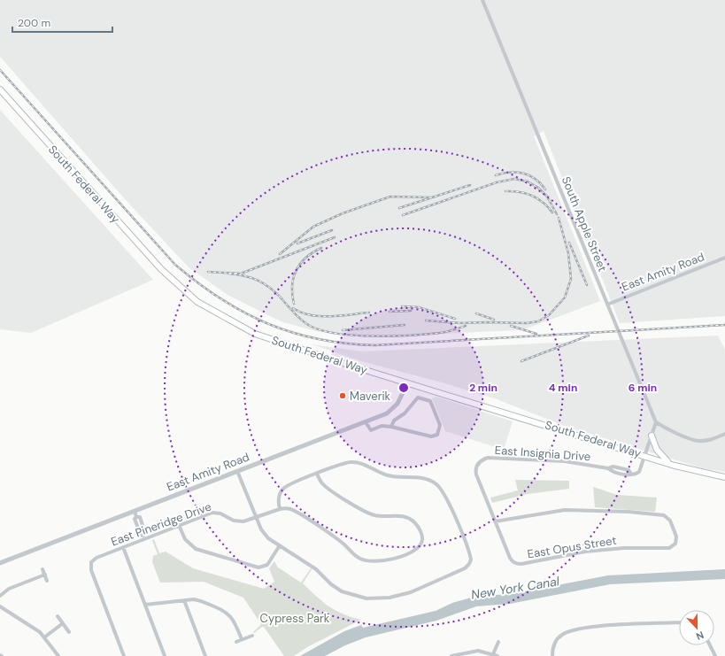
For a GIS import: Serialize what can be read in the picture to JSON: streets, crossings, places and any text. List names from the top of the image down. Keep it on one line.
{"streets":{"main road":["South Federal Way"],"street":["South Apple Street","East Amity Road","East Insignia Drive","East Pineridge Drive","East Opus Street"]},"crossings":[["South Federal Way","East Amity Road"],["South Federal Way","East Insignia Drive"],["South Apple Street","East Amity Road"],["East Insignia Drive","East Opus Street"]],"water":["New York Canal"],"parks":["Cypress Park"],"places":["Maverik"],"scale_bar":"200 m","north":"bottom","rings":["2 min","4 min","6 min"]}
